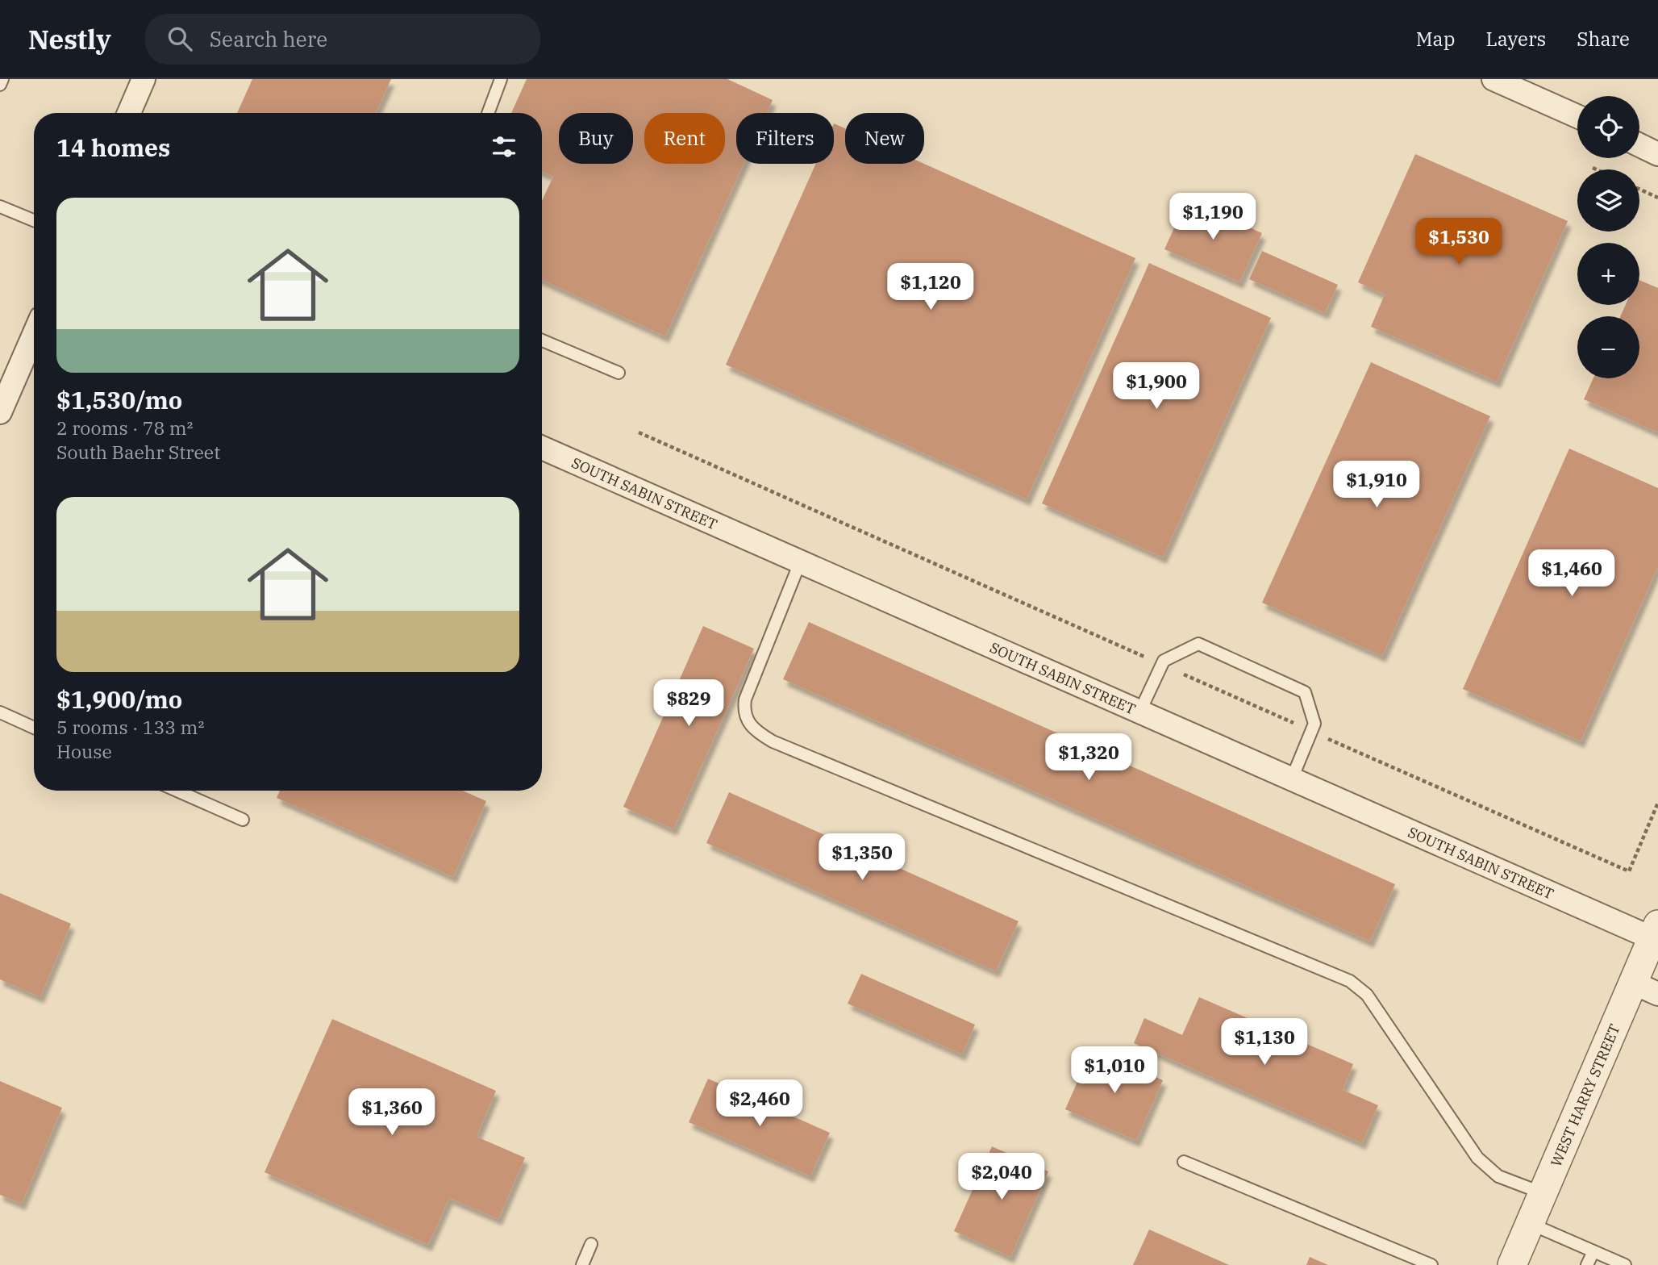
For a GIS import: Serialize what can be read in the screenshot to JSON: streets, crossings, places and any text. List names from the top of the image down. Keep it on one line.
{"streets":{"street":["SOUTH SABIN STREET","WEST HARRY STREET"]},"crossings":[["SOUTH SABIN STREET","WEST HARRY STREET"]],"page":{"header":"Nestly","search":"Search here","nav":["Map","Layers","Share"],"map_buttons":["+","−"],"chip":["Buy","Rent","Filters","New"],"heading":"14 homes","list":[{"name":"$1,530/mo","note":"2 rooms · 78 m² · South Baehr Street"},{"name":"$1,900/mo","note":"5 rooms · 133 m² · House"}],"price":["$1,190","$1,530","$1,120","$1,900","$1,910","$1,460","$829","$1,320","$1,350","$1,130","$1,010","$2,460","$1,360","$2,040"]}}
